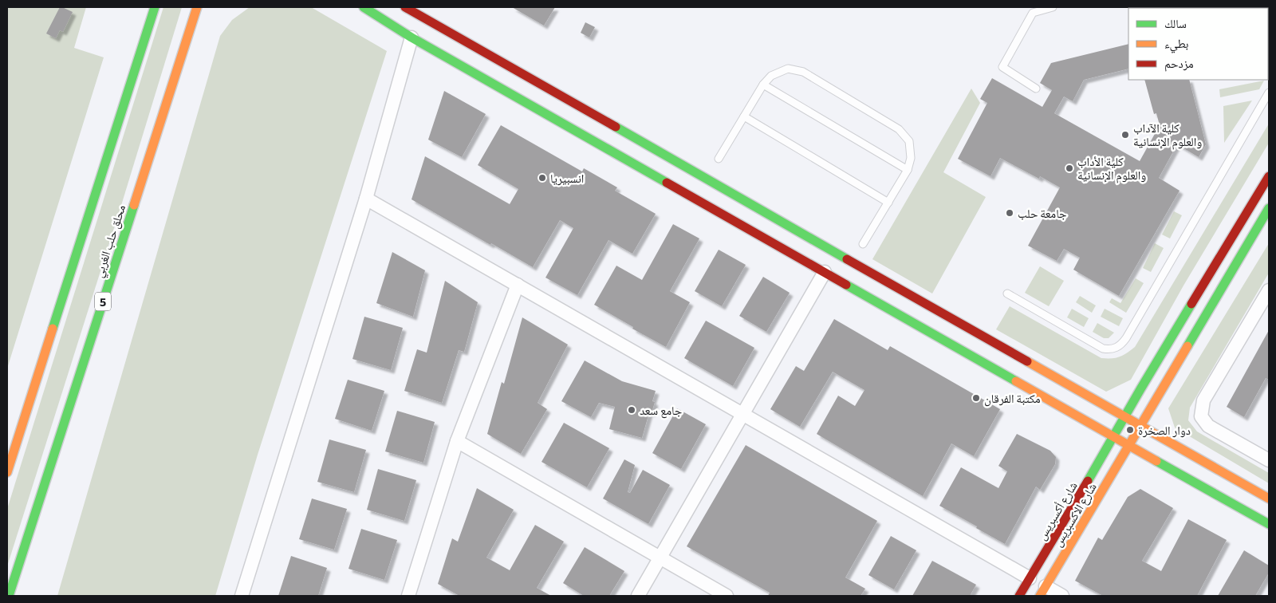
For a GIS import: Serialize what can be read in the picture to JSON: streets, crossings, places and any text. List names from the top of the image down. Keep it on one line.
{"streets":{"main road":["محلق حلب الغربي","5","شارع أكسبريس","شارع الاكسبريس"]},"places":["كلية الآداب والعلوم الإنسانية","كلية الأداب والعلوم الإنسانية","انسبيريا","جامعة حلب","مكتبة الفرقان","جامع سعد","دوار الصخرة"],"legend":["سالك","بطيء","مزدحم"]}
